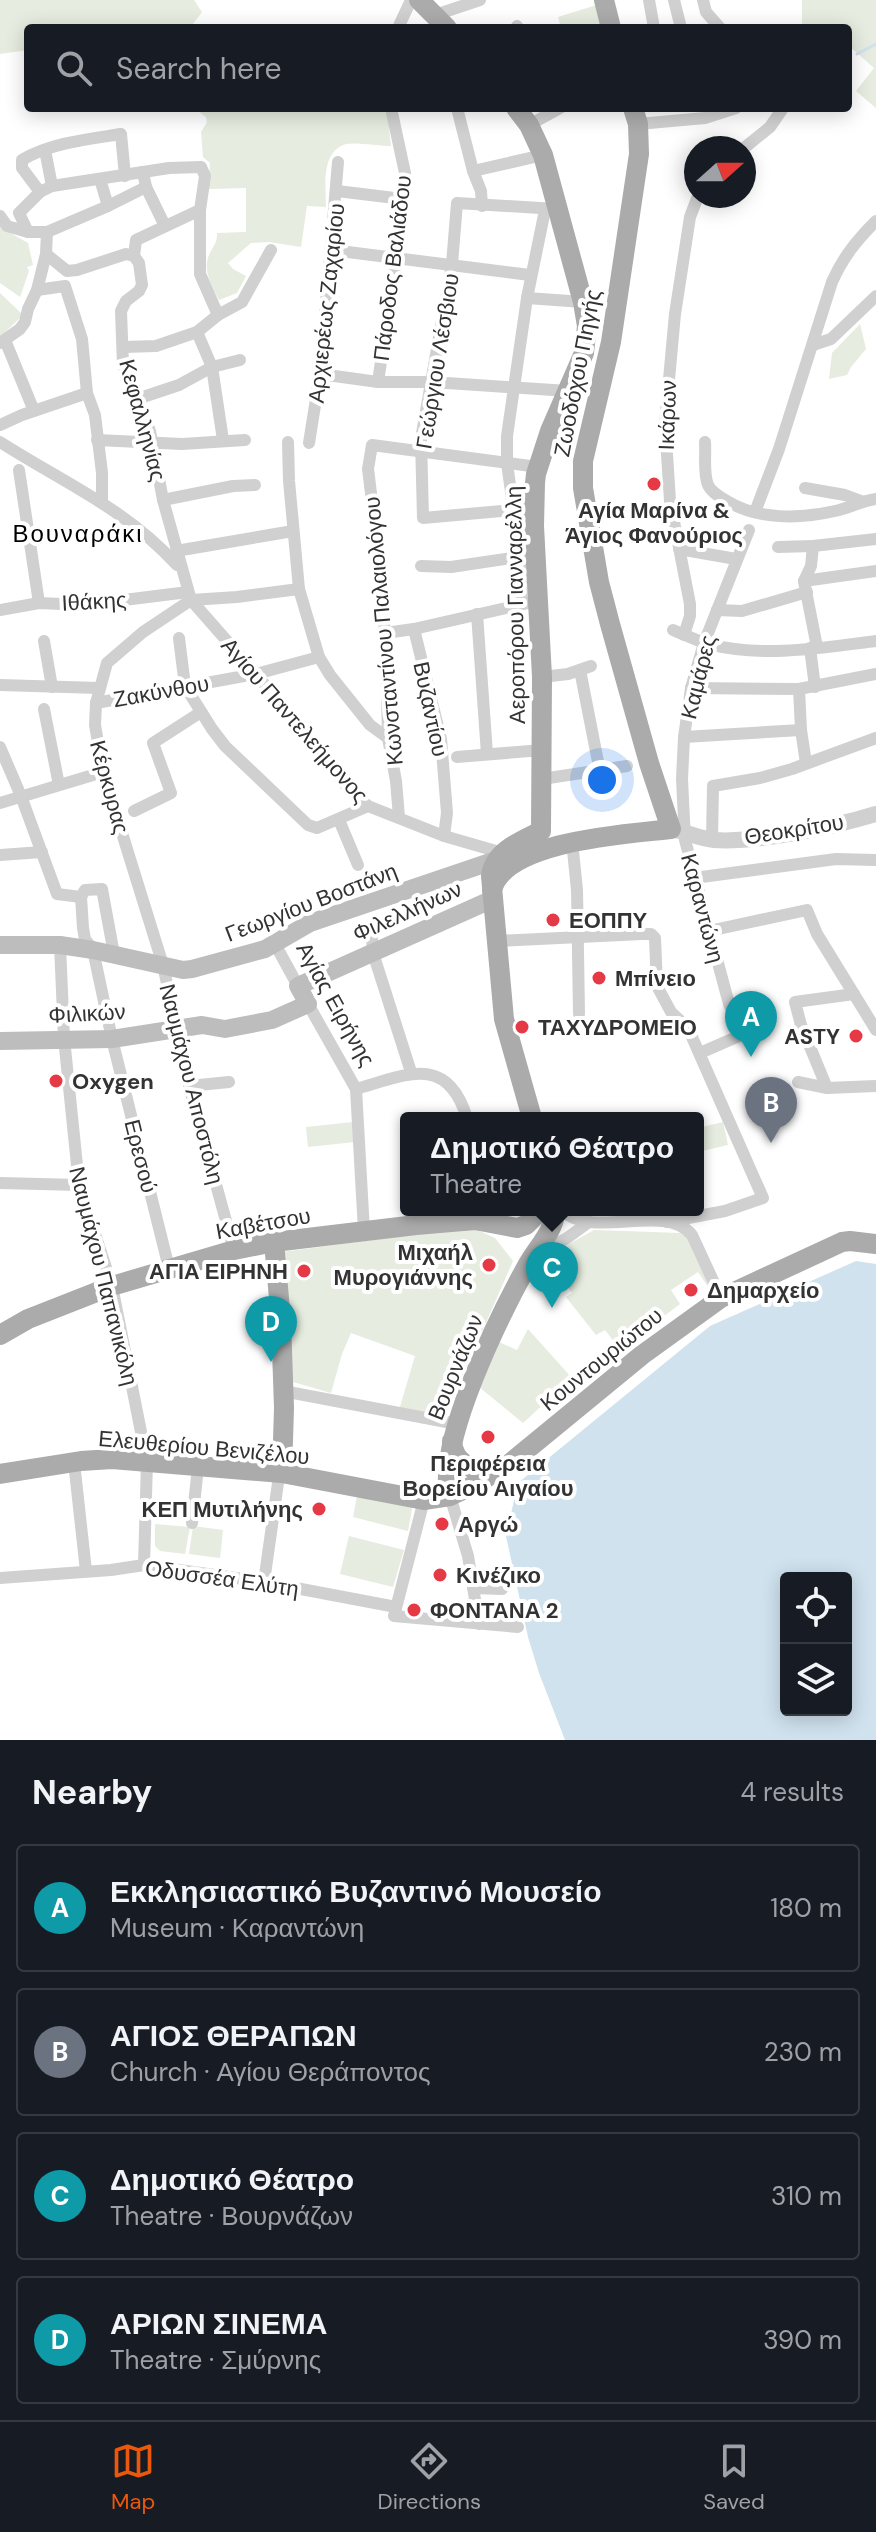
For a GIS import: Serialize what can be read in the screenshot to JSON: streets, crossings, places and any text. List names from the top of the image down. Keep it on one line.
{"streets":{"main road":["Ζωοδόχου Πηγής","Αεροπόρου Γιανναρέλλη","Γεωργίου Βοστάνη","Φιλελλήνων","Αγίας Ειρήνης","Φιλικών","Καβέτσου","Κουντουριώτου","Βουρνάζων","Ελευθερίου Βενιζέλου"],"street":["Πάροδος Βαλιάδου","Αρχιερέως Ζαχαρίου","Γεώργιου Λέσβιου","Ικάρων","Κεφαλληνίας","Ιθάκης","Κωνσταντίνου Παλαιολόγου","Καμάρες","Ζακύνθου","Βυζαντίου","Αγίου Παντελεήμονος","Κέρκυρας","Θεοκρίτου","Καραντώνη","Ναυμάχου Αποστόλη","Ερεσού","Ναυμάχου Παπανικόλη","Οδυσσέα Ελύτη"]},"crossings":[["Γεώργιου Λέσβιου","Αεροπόρου Γιανναρέλλη"],["Γεώργιου Λέσβιου","Κωνσταντίνου Παλαιολόγου"],["Ζωοδόχου Πηγής","Καμάρες"],["Ζωοδόχου Πηγής","Καραντώνη"],["Ικάρων","Καμάρες"],["Κεφαλληνίας","Ιθάκης"],["Κεφαλληνίας","Αγίου Παντελεήμονος"],["Κεφαλληνίας","Κέρκυρας"],["Ιθάκης","Αγίου Παντελεήμονος"],["Ιθάκης","Κέρκυρας"],["Κωνσταντίνου Παλαιολόγου","Αγίου Παντελεήμονος"],["Καμάρες","Καραντώνη"],["Ζακύνθου","Αγίου Παντελεήμονος"],["Ζακύνθου","Κέρκυρας"],["Βυζαντίου","Αγίου Παντελεήμονος"],["Αγίου Παντελεήμονος","Κέρκυρας"],["Αγίου Παντελεήμονος","Γεωργίου Βοστάνη"],["Κέρκυρας","Γεωργίου Βοστάνη"],["Κέρκυρας","Ναυμάχου Αποστόλη"],["Γεωργίου Βοστάνη","Αγίας Ειρήνης"],["Γεωργίου Βοστάνη","Ναυμάχου Αποστόλη"],["Γεωργίου Βοστάνη","Ερεσού"],["Γεωργίου Βοστάνη","Ναυμάχου Παπανικόλη"],["Φιλελλήνων","Αγίας Ειρήνης"],["Αγίας Ειρήνης","Καβέτσου"],["Φιλικών","Ναυμάχου Αποστόλη"],["Φιλικών","Ερεσού"],["Φιλικών","Ναυμάχου Παπανικόλη"],["Ναυμάχου Αποστόλη","Καβέτσου"],["Ερεσού","Καβέτσου"],["Καβέτσου","Ναυμάχου Παπανικόλη"],["Ναυμάχου Παπανικόλη","Ελευθερίου Βενιζέλου"],["Ναυμάχου Παπανικόλη","Οδυσσέα Ελύτη"],["Κουντουριώτου","Βουρνάζων"],["Κουντουριώτου","Ελευθερίου Βενιζέλου"],["Βουρνάζων","Ελευθερίου Βενιζέλου"]],"districts":["Βουναράκι"],"places":["Αγία Μαρίνα & Άγιος Φανούριος","ΕΟΠΠΥ","Μπίνειο","ΤΑΧΥΔΡΟΜΕΙΟ","ASTY","Oxygen","Μιχαήλ Μυρογιάννης","ΑΓIA ΕΙΡΗΝΗ","Δημαρχείο","Περιφέρεια Βορείου Αιγαίου","ΚΕΠ Μυτιλήνης","Αργώ","Κινέζικο","ΦΟΝΤΑΝΑ 2"],"north":"right","page":{"search":"Search here","pins":["A","B","C","D"],"popup":["Δημοτικό Θέατρο","Theatre"],"heading":["Nearby","4 results"],"list":[{"mark":"A","name":"Εκκλησιαστικό Βυζαντινό Μουσείο","note":"Museum · Καραντώνη","value":"180 m"},{"mark":"B","name":"ΑΓΙΟΣ ΘΕΡΑΠΩΝ","note":"Church · Αγίου Θεράποντος","value":"230 m"},{"mark":"C","name":"Δημοτικό Θέατρο","note":"Theatre · Βουρνάζων","value":"310 m"},{"mark":"D","name":"ΑΡΙΩΝ ΣΙΝΕΜΑ","note":"Theatre · Σμύρνης","value":"390 m"}],"nav":["Map","Directions","Saved"]}}
